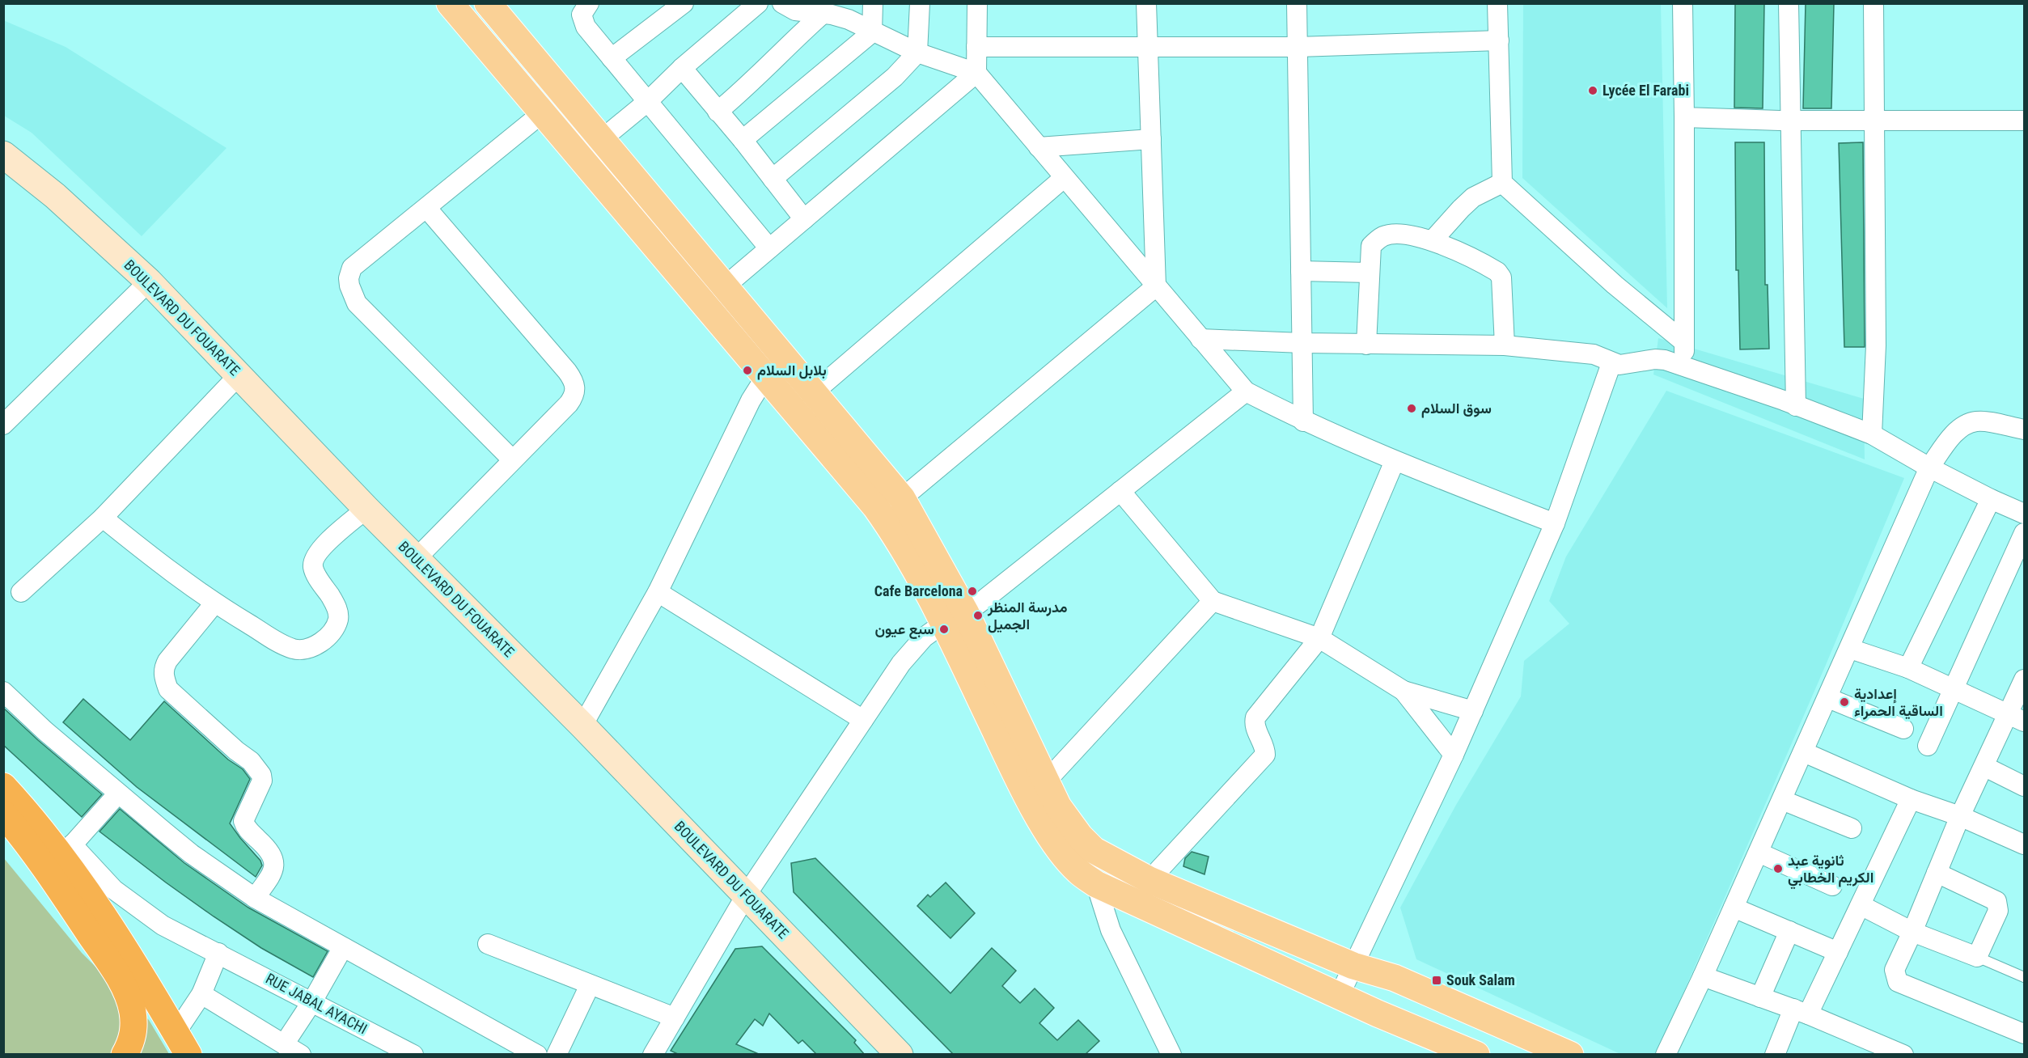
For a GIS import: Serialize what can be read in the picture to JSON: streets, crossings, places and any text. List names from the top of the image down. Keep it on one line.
{"streets":{"street":["BOULEVARD DU FOUARATE","RUE JABAL AYACHI"]},"places":{"other":["Lycée El Farabi","بلابل السلام","سوق السلام","Cafe Barcelona","مدرسة المنظر الجميل","سبع عيون","إعدادية الساقية الحمراء","ثانوية عبد الكريم الخطابي"],"transit":["Souk Salam"]}}
